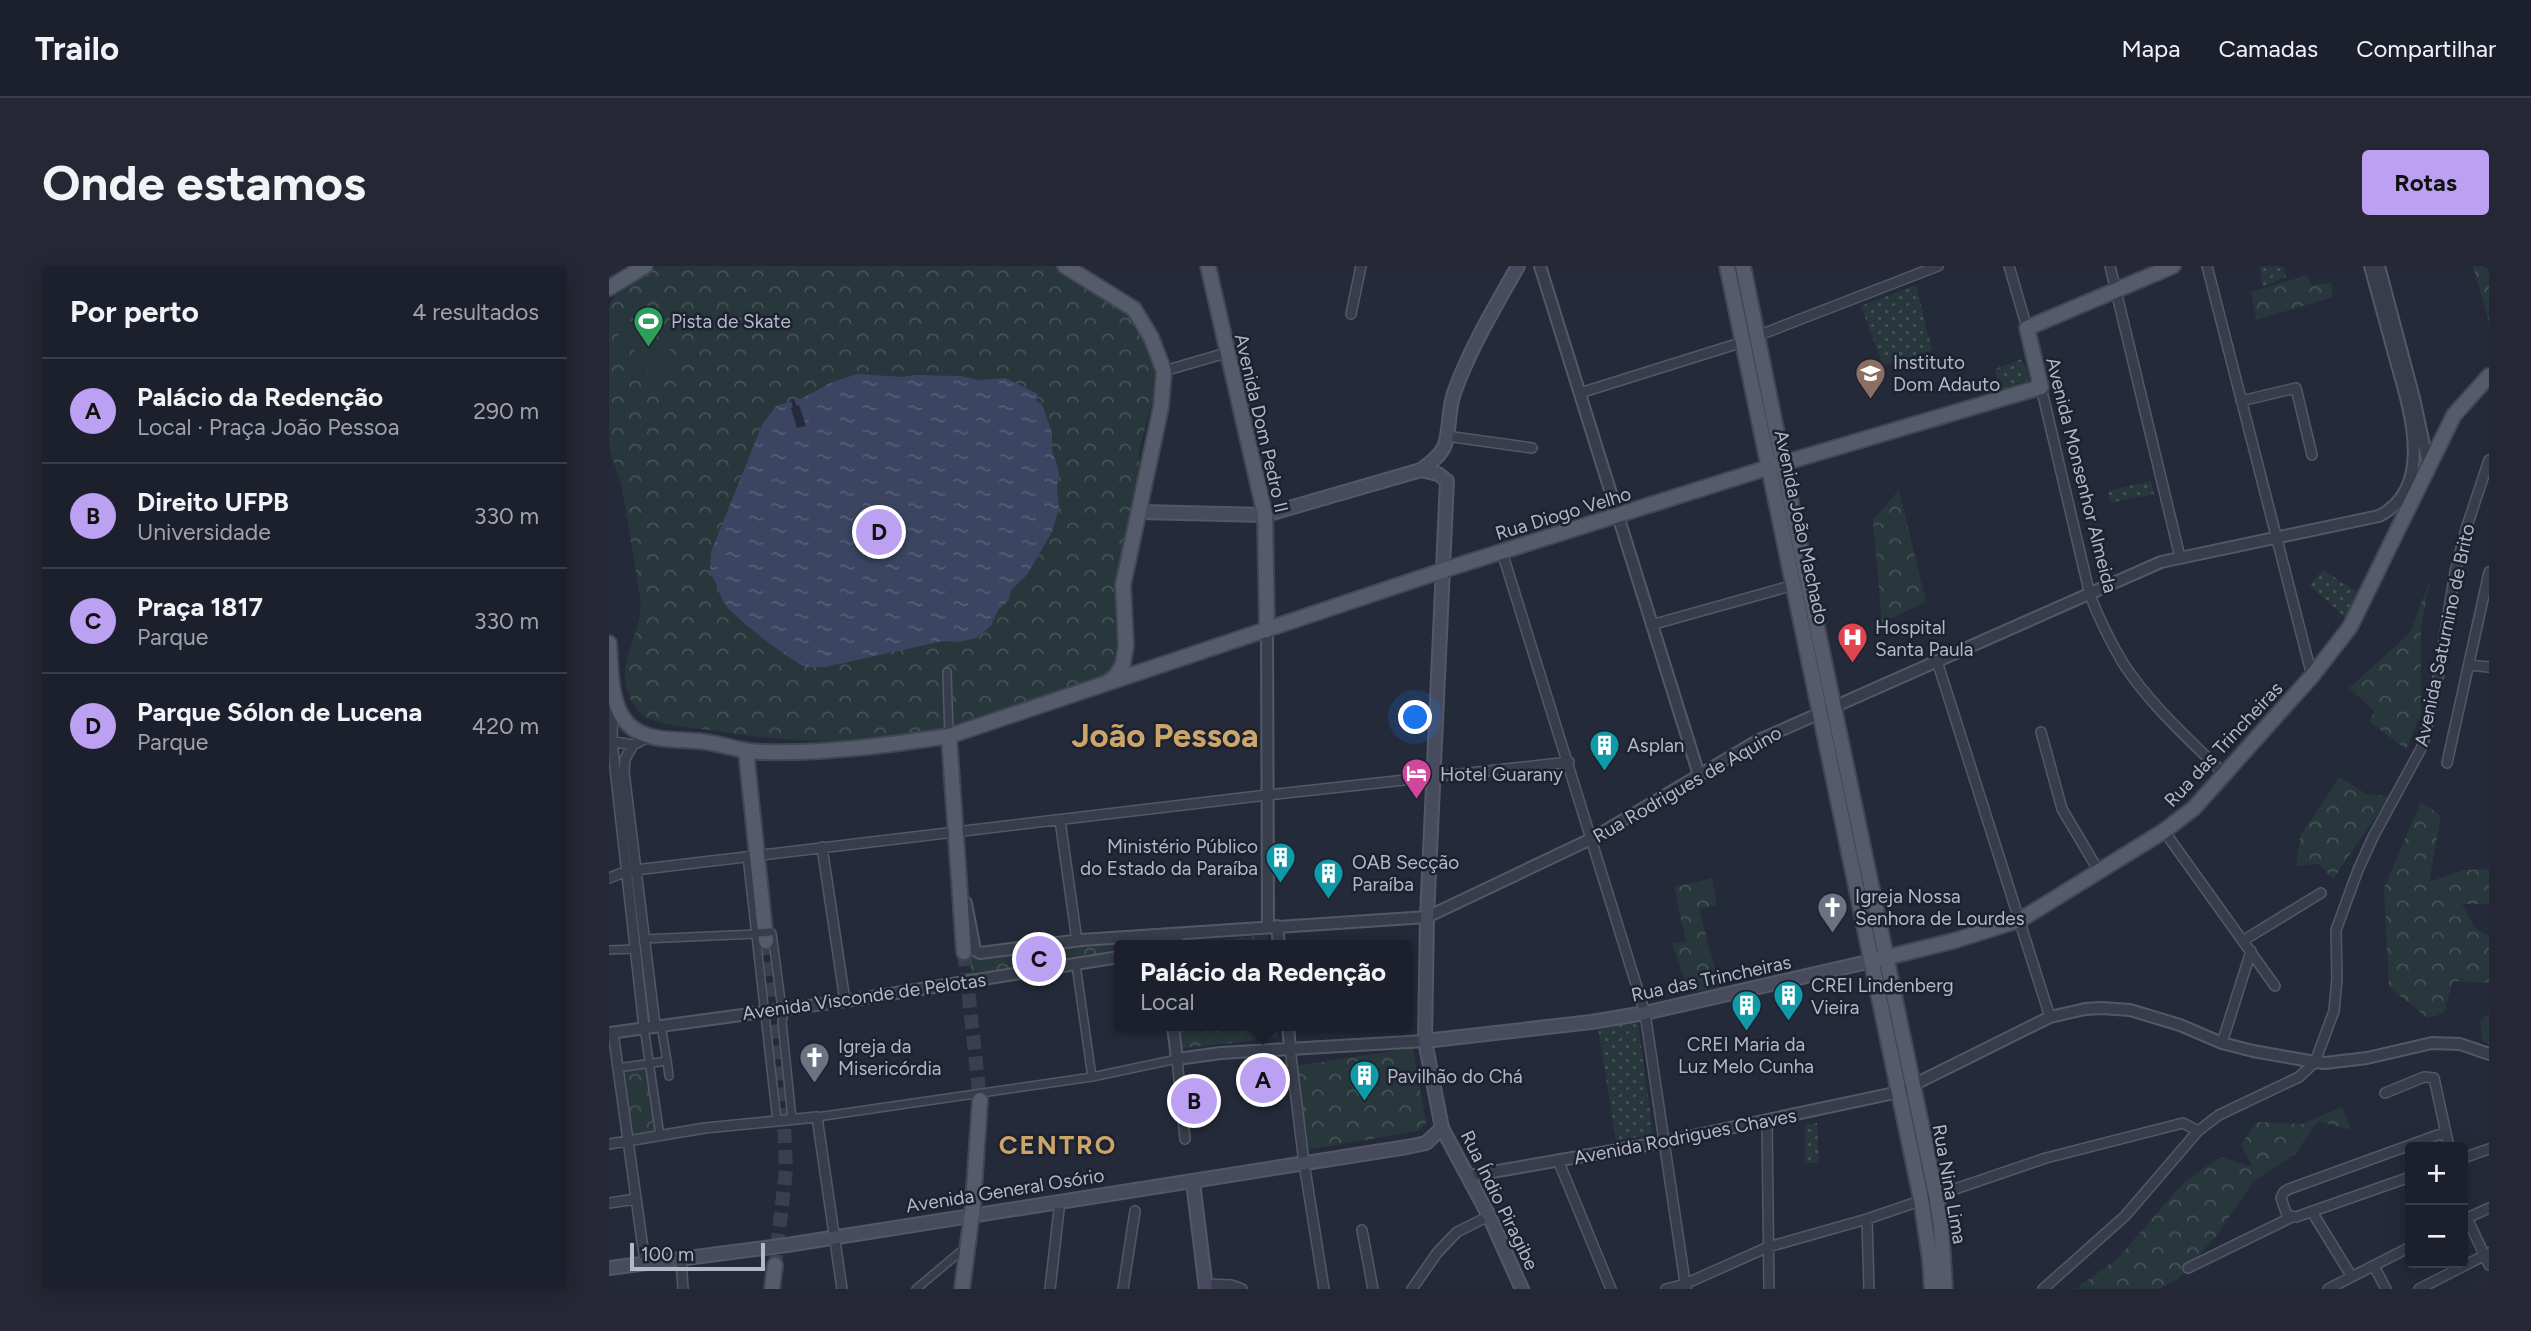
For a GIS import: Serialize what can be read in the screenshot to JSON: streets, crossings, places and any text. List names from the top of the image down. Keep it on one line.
{"streets":{"main road":["Avenida Dom Pedro II","Avenida Monsenhor Almeida","Rua Diogo Velho","Avenida João Machado","Rua das Trincheiras","Rua Nina Lima","Avenida General Osório","Rua Índio Piragibe"],"street":["Avenida Saturnino de Brito","Rua Rodrigues de Aquino","Avenida Visconde de Pelotas","Avenida Rodrigues Chaves"]},"crossings":[["Avenida Dom Pedro II","Rua Diogo Velho"],["Avenida Dom Pedro II","Rua Rodrigues de Aquino"],["Avenida Monsenhor Almeida","Rua Diogo Velho"],["Avenida Monsenhor Almeida","Rua das Trincheiras"],["Avenida Monsenhor Almeida","Rua Rodrigues de Aquino"],["Rua Diogo Velho","Avenida João Machado"],["Rua Diogo Velho","Rua Índio Piragibe"],["Avenida João Machado","Rua das Trincheiras"],["Avenida João Machado","Rua Rodrigues de Aquino"],["Avenida João Machado","Rua Nina Lima"],["Avenida Saturnino de Brito","Avenida Rodrigues Chaves"],["Rua das Trincheiras","Rua Nina Lima"],["Rua das Trincheiras","Rua Índio Piragibe"],["Rua Rodrigues de Aquino","Rua Índio Piragibe"],["Avenida Rodrigues Chaves","Rua Nina Lima"],["Avenida Rodrigues Chaves","Rua Índio Piragibe"],["Avenida General Osório","Rua Índio Piragibe"]],"districts":["João Pessoa","CENTRO"],"places":{"sports":["Pista de Skate"],"school or university":["Instituto Dom Adauto"],"hospital":["Hospital Santa Paula"],"building":["Asplan","Ministério Público do Estado da Paraíba","OAB Secção Paraíba","CREI Lindenberg Vieira","CREI Maria da Luz Melo Cunha","Pavilhão do Chá"],"hotel":["Hotel Guarany"],"church":["Igreja Nossa Senhora de Lourdes","Igreja da Misericórdia"]},"scale_bar":"100 m","page":{"header":"Trailo","nav":["Mapa","Camadas","Compartilhar"],"buttons":"Rotas","title":"Onde estamos","heading":["Por perto","4 resultados"],"list":[{"mark":"A","name":"Palácio da Redenção","note":"Local · Praça João Pessoa","value":"290 m"},{"mark":"B","name":"Direito UFPB","note":"Universidade","value":"330 m"},{"mark":"C","name":"Praça 1817","note":"Parque","value":"330 m"},{"mark":"D","name":"Parque Sólon de Lucena","note":"Parque","value":"420 m"}],"pins":["D","C","A","B"],"popup":["Palácio da Redenção","Local"],"map_buttons":["+","−"],"scale":"100 m"}}
